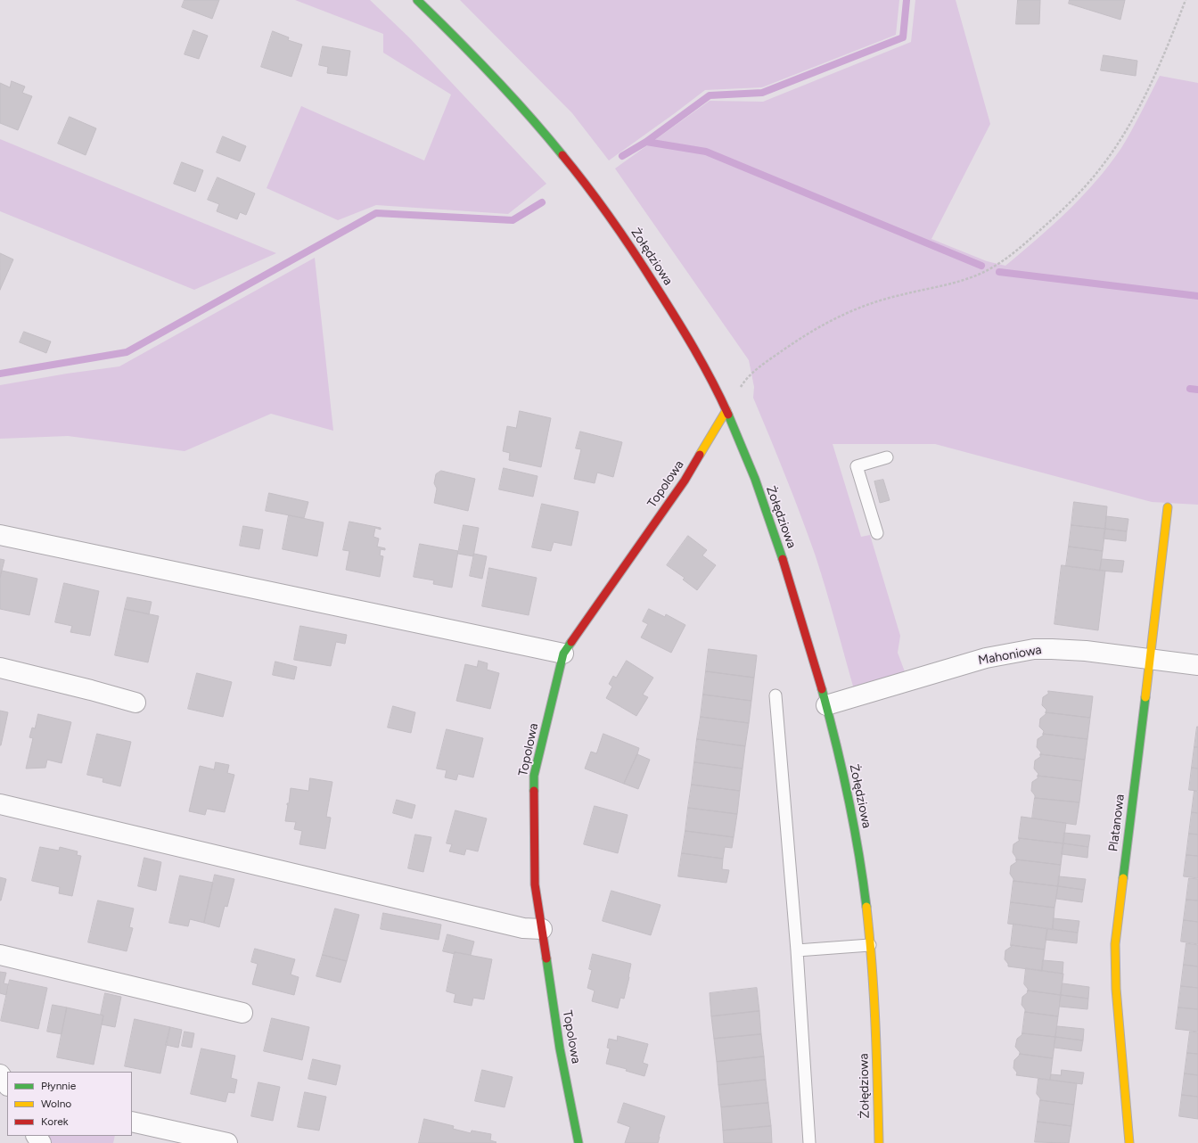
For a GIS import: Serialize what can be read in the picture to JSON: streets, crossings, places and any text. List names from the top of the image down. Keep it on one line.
{"streets":{"street":["Żołędziowa","Topolowa","Mahoniowa","Platanowa"]},"crossings":[["Żołędziowa","Topolowa"],["Żołędziowa","Mahoniowa"],["Mahoniowa","Platanowa"]],"legend":["Płynnie","Wolno","Korek"]}
